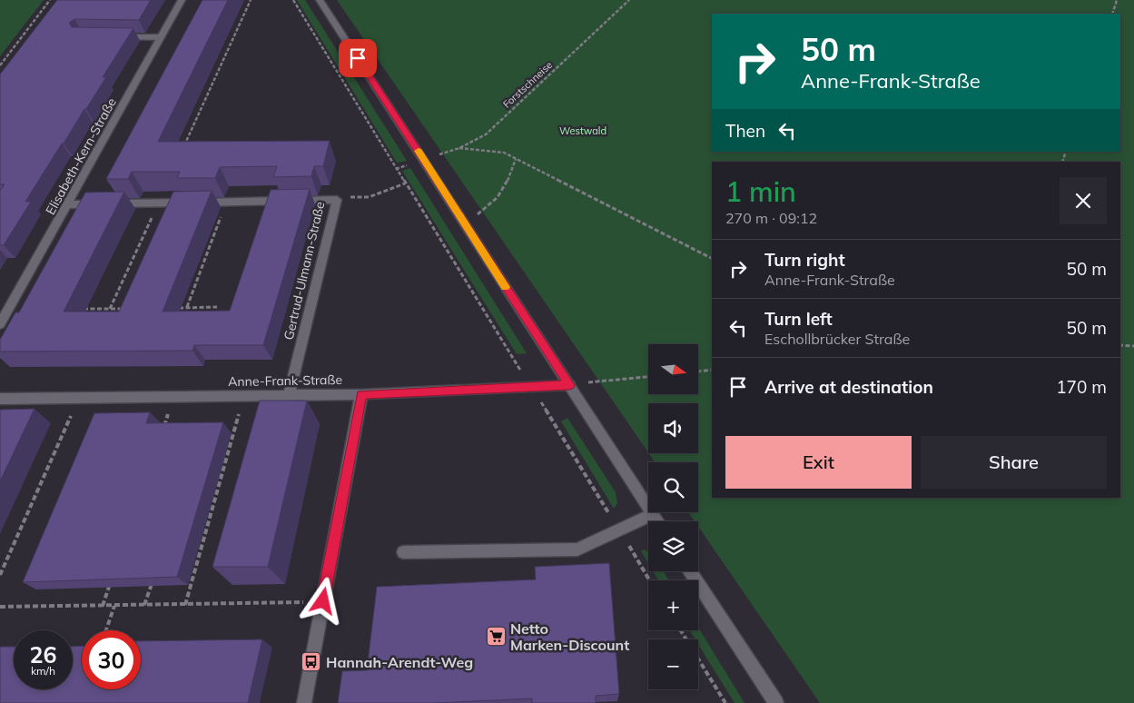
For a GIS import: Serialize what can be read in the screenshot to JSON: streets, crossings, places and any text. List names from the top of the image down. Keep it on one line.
{"streets":{"street":["Elisabeth-Kern-Straße","Gertrud-Ulmann-Straße","Anne-Frank-Straße"],"path":["Forstschneise"]},"crossings":[["Elisabeth-Kern-Straße","Gertrud-Ulmann-Straße"],["Gertrud-Ulmann-Straße","Anne-Frank-Straße"]],"parks":["Westwald"],"places":{"supermarket":["Netto Marken-Discount"],"bus stop":["Hannah-Arendt-Weg"]},"north":"right","page":{"turn":["50 m","Anne-Frank-Straße"],"then":"Then","heading":["1 min","270 m · 09:12"],"list":[{"name":"Turn right","note":"Anne-Frank-Straße","value":"50 m"},{"name":"Turn left","note":"Eschollbrücker Straße","value":"50 m"},{"name":"Arrive at destination","value":"170 m"}],"map_buttons":["+","−"],"buttons":["Exit","Share"],"speed":"26 km/h","limit":"30"}}
